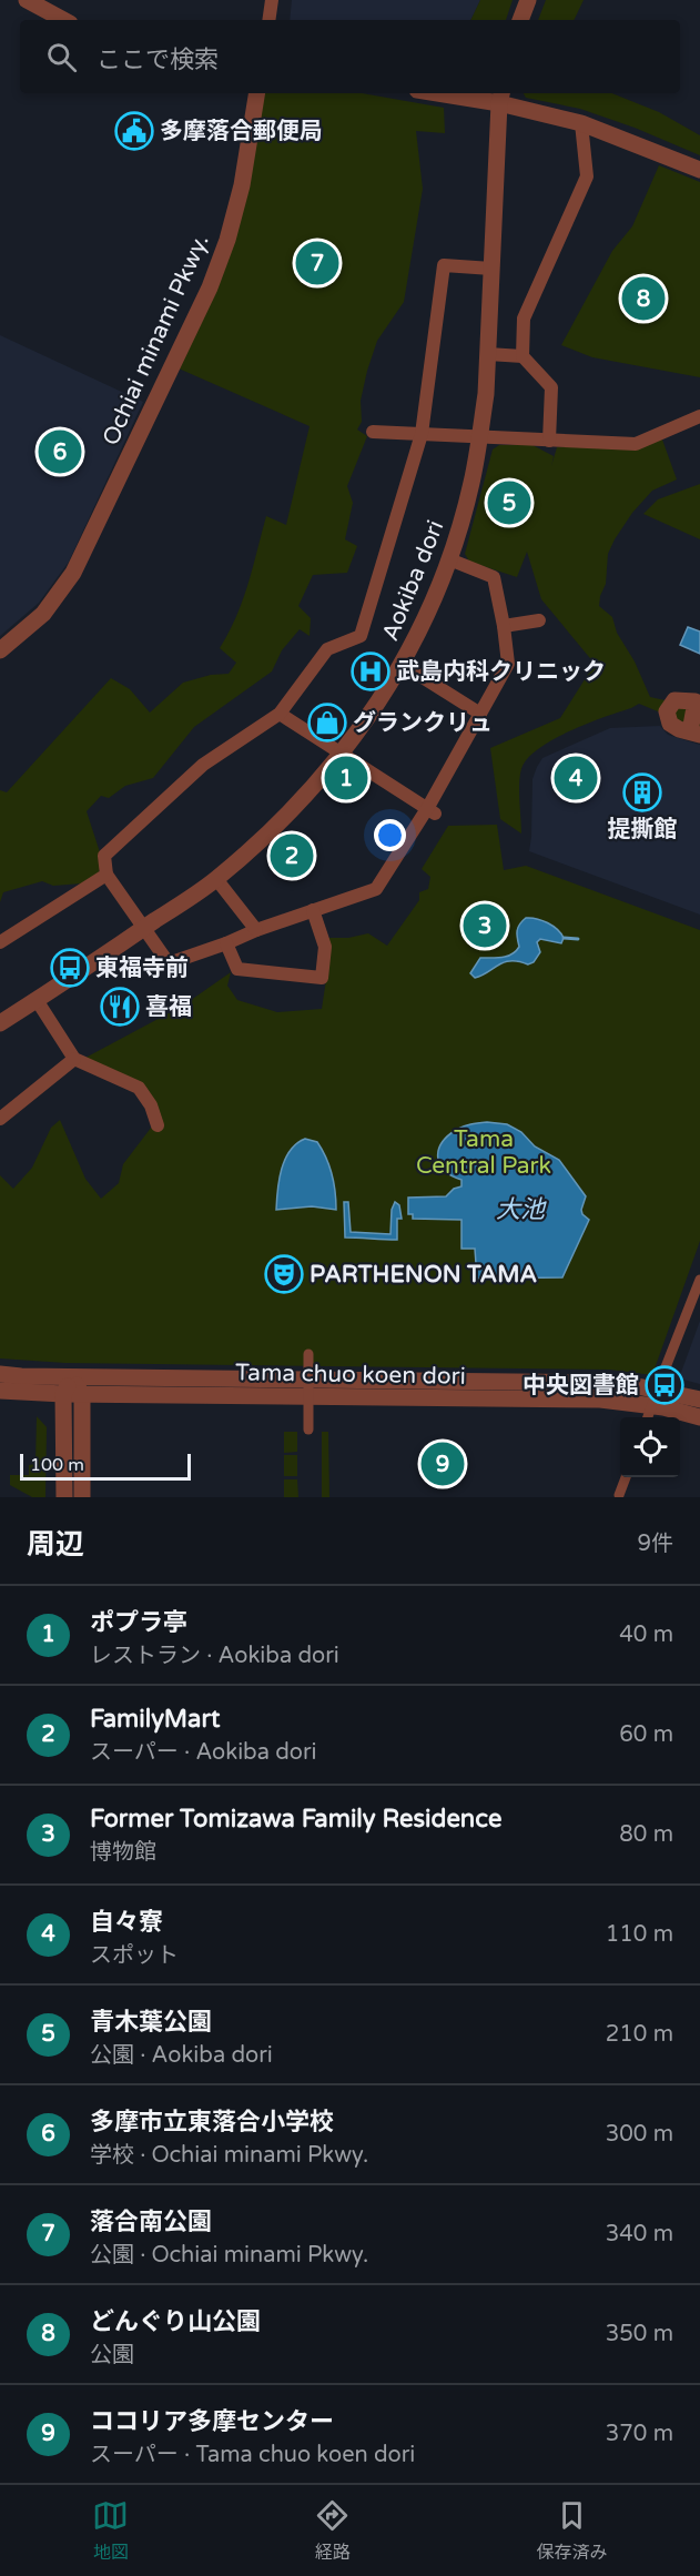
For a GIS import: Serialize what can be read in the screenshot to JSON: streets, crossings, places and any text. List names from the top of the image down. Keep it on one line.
{"streets":{"street":["Ochiai minami Pkwy.","Aokiba dori","Tama chuo koen dori"]},"water":["大池"],"parks":["Tama Central Park"],"places":{"public building":["多摩落合郵便局"],"hospital":["武島内科クリニック"],"shop":["グランクリュ"],"building":["提撕館"],"bus stop":["東福寺前","中央図書館"],"restaurant":["喜福"],"theatre":["PARTHENON TAMA"]},"scale_bar":"100 m","page":{"search":"ここで検索","pins":["7","8","6","5","1","4","2","3","9"],"scale":"100 m","heading":["周辺","9件"],"list":[{"mark":"1","name":"ポプラ亭","note":"レストラン · Aokiba dori","value":"40 m"},{"mark":"2","name":"FamilyMart","note":"スーパー · Aokiba dori","value":"60 m"},{"mark":"3","name":"Former Tomizawa Family Residence","note":"博物館","value":"80 m"},{"mark":"4","name":"自々寮","note":"スポット","value":"110 m"},{"mark":"5","name":"青木葉公園","note":"公園 · Aokiba dori","value":"210 m"},{"mark":"6","name":"多摩市立東落合小学校","note":"学校 · Ochiai minami Pkwy.","value":"300 m"},{"mark":"7","name":"落合南公園","note":"公園 · Ochiai minami Pkwy.","value":"340 m"},{"mark":"8","name":"どんぐり山公園","note":"公園","value":"350 m"},{"mark":"9","name":"ココリア多摩センター","note":"スーパー · Tama chuo koen dori","value":"370 m"}],"nav":["地図","経路","保存済み"]}}
